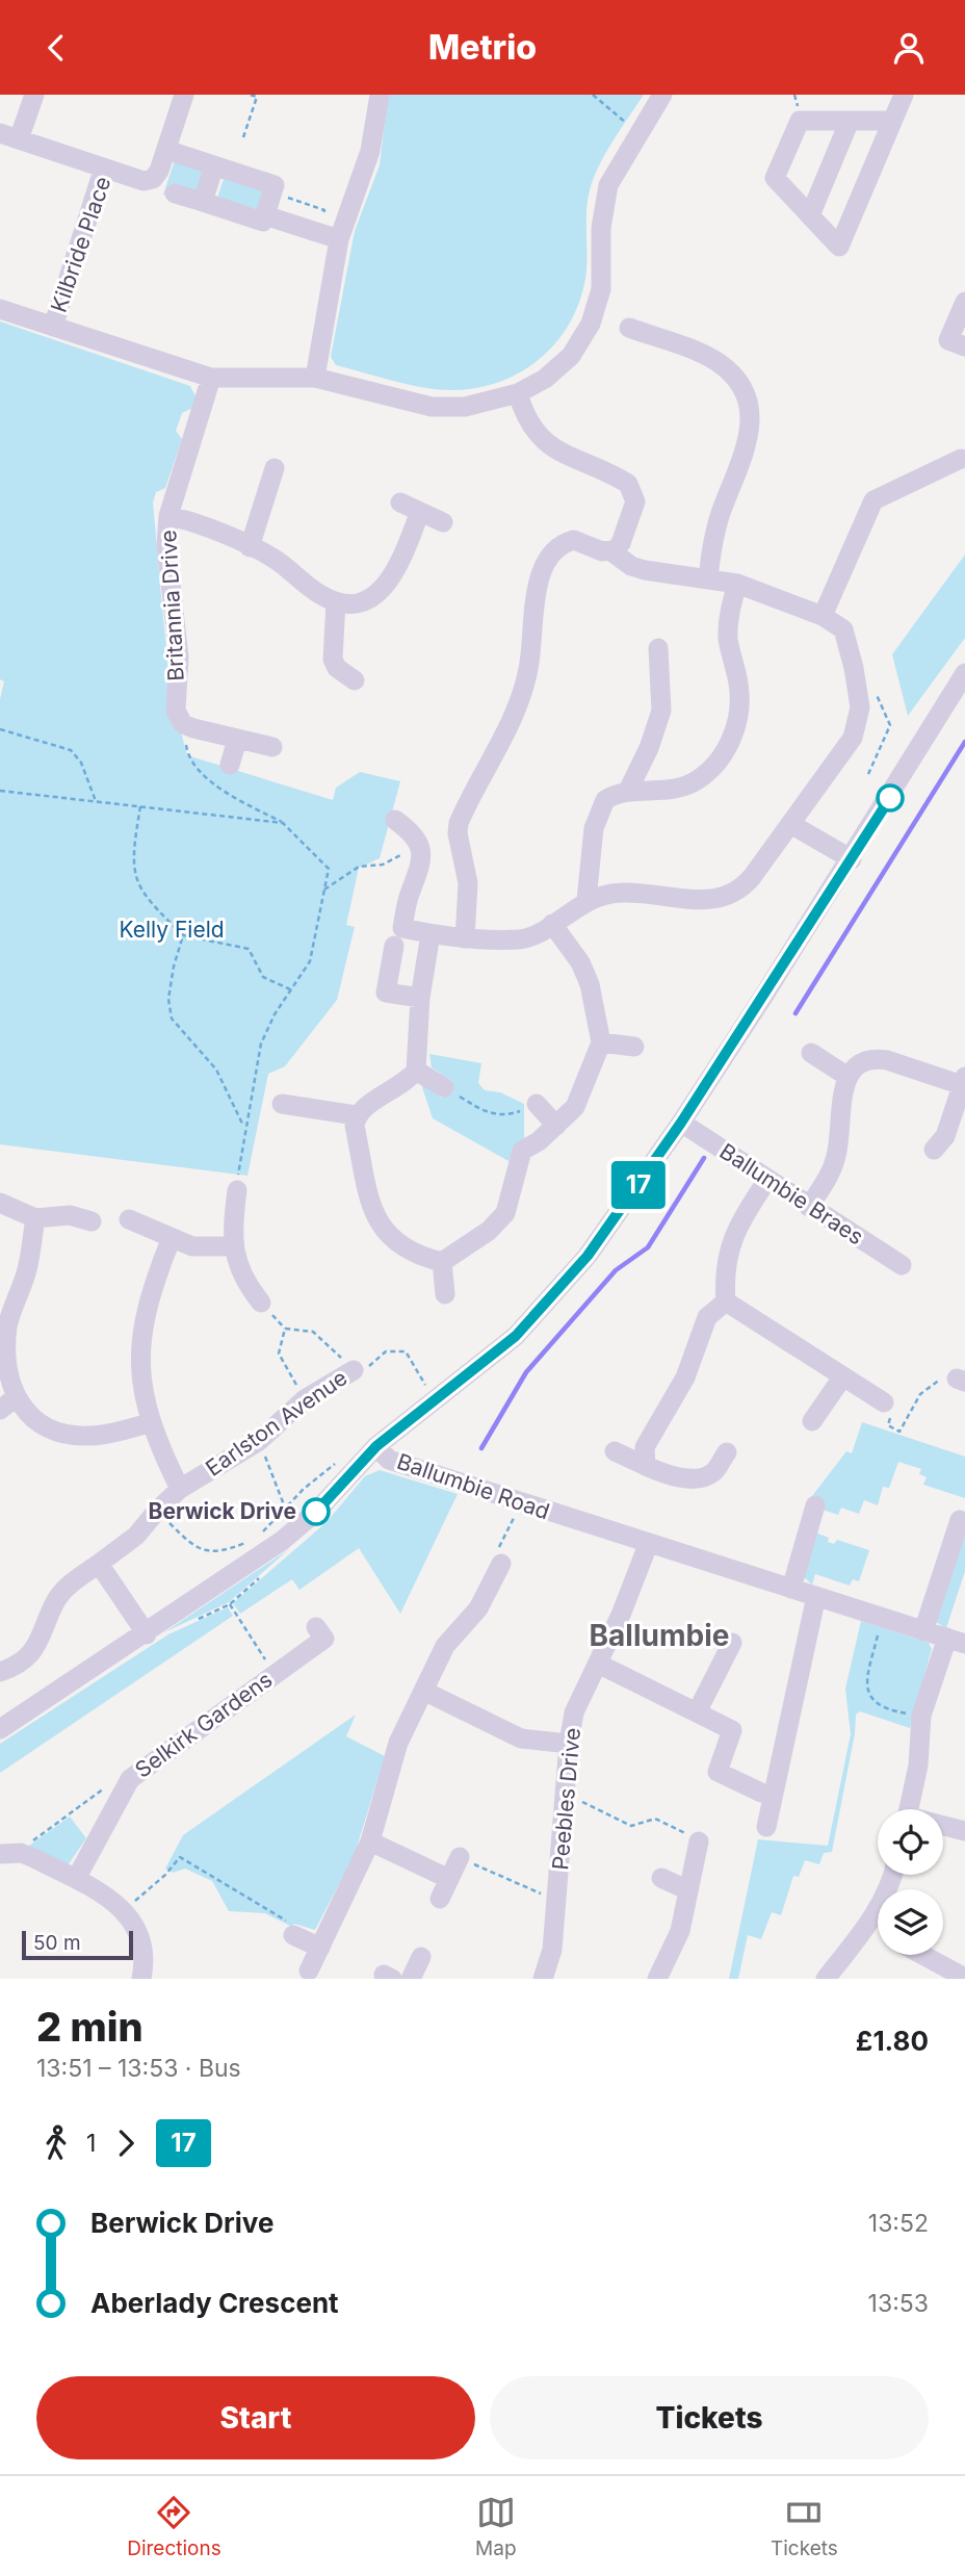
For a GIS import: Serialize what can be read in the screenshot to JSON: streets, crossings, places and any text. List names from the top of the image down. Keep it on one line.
{"streets":{"street":["Kilbride Place","Britannia Drive","Ballumbie Braes","Earlston Avenue","Ballumbie Road","Selkirk Gardens","Peebles Drive"]},"crossings":[["Ballumbie Road","Peebles Drive"]],"districts":["Ballumbie"],"parks":["Kelly Field"],"places":["Berwick Drive"],"lines":["bus line 17"],"scale_bar":"50 m","page":{"header":"Metrio","on_map":"17","scale":"50 m","heading":["2 min","13:51 – 13:53 · Bus","£1.80"],"legs":["1","17"],"list":[{"name":"Berwick Drive","value":"13:52"},{"name":"Aberlady Crescent","value":"13:53"}],"buttons":["Start","Tickets"],"tabs":["Directions","Map","Tickets"]}}
